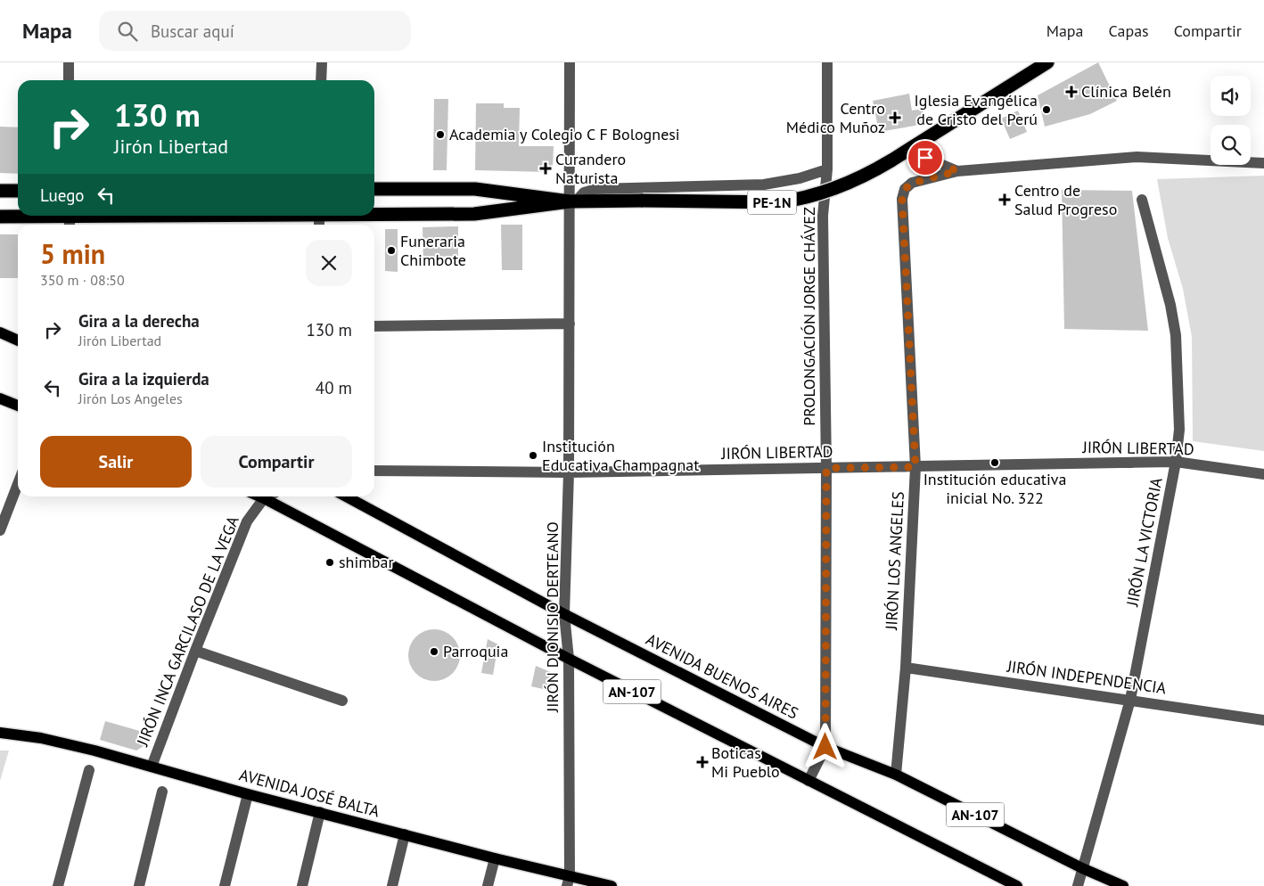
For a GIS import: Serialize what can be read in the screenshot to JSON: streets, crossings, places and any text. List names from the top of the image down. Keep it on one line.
{"streets":{"highway":["PE-1N"],"main road":["AVENIDA BUENOS AIRES","AN-107","AVENIDA JOSÉ BALTA"],"street":["PROLONGACIÓN JORGE CHÁVEZ","JIRÓN LIBERTAD","JIRÓN LA VICTORIA","JIRÓN LOS ANGELES","JIRÓN DIONISIO DERTEANO","JIRÓN INCA GARCILASO DE LA VEGA","JIRÓN INDEPENDENCIA"]},"crossings":[["PE-1N","JIRÓN DIONISIO DERTEANO"],["PROLONGACIÓN JORGE CHÁVEZ","JIRÓN LIBERTAD"],["PROLONGACIÓN JORGE CHÁVEZ","AVENIDA BUENOS AIRES"],["PROLONGACIÓN JORGE CHÁVEZ","AN-107"],["JIRÓN LIBERTAD","JIRÓN LA VICTORIA"],["JIRÓN LIBERTAD","JIRÓN LOS ANGELES"],["JIRÓN LIBERTAD","JIRÓN DIONISIO DERTEANO"],["JIRÓN LA VICTORIA","AVENIDA BUENOS AIRES"],["JIRÓN LA VICTORIA","JIRÓN INDEPENDENCIA"],["JIRÓN LOS ANGELES","AVENIDA BUENOS AIRES"],["JIRÓN LOS ANGELES","JIRÓN INDEPENDENCIA"],["JIRÓN DIONISIO DERTEANO","AVENIDA BUENOS AIRES"],["JIRÓN DIONISIO DERTEANO","AN-107"],["JIRÓN DIONISIO DERTEANO","AVENIDA JOSÉ BALTA"],["JIRÓN INCA GARCILASO DE LA VEGA","AN-107"],["JIRÓN INCA GARCILASO DE LA VEGA","AVENIDA JOSÉ BALTA"]],"places":{"health":["Clínica Belén","Centro Médico Muñoz","Curandero Naturista","Centro de Salud Progreso","Boticas Mi Pueblo"],"other":["Iglesia Evangélica de Cristo del Perú","Academia y Colegio C F Bolognesi","Funeraria Chimbote","Institución Educativa Champagnat","Institución educativa inicial No. 322","shimbar","Parroquia"]},"page":{"header":"Mapa","search":"Buscar aquí","nav":["Mapa","Capas","Compartir"],"turn":["130 m","Jirón Libertad"],"then":"Luego","heading":["5 min","350 m · 08:50"],"list":[{"name":"Gira a la derecha","note":"Jirón Libertad","value":"130 m"},{"name":"Gira a la izquierda","note":"Jirón Los Angeles","value":"40 m"}],"buttons":["Salir","Compartir"]}}
